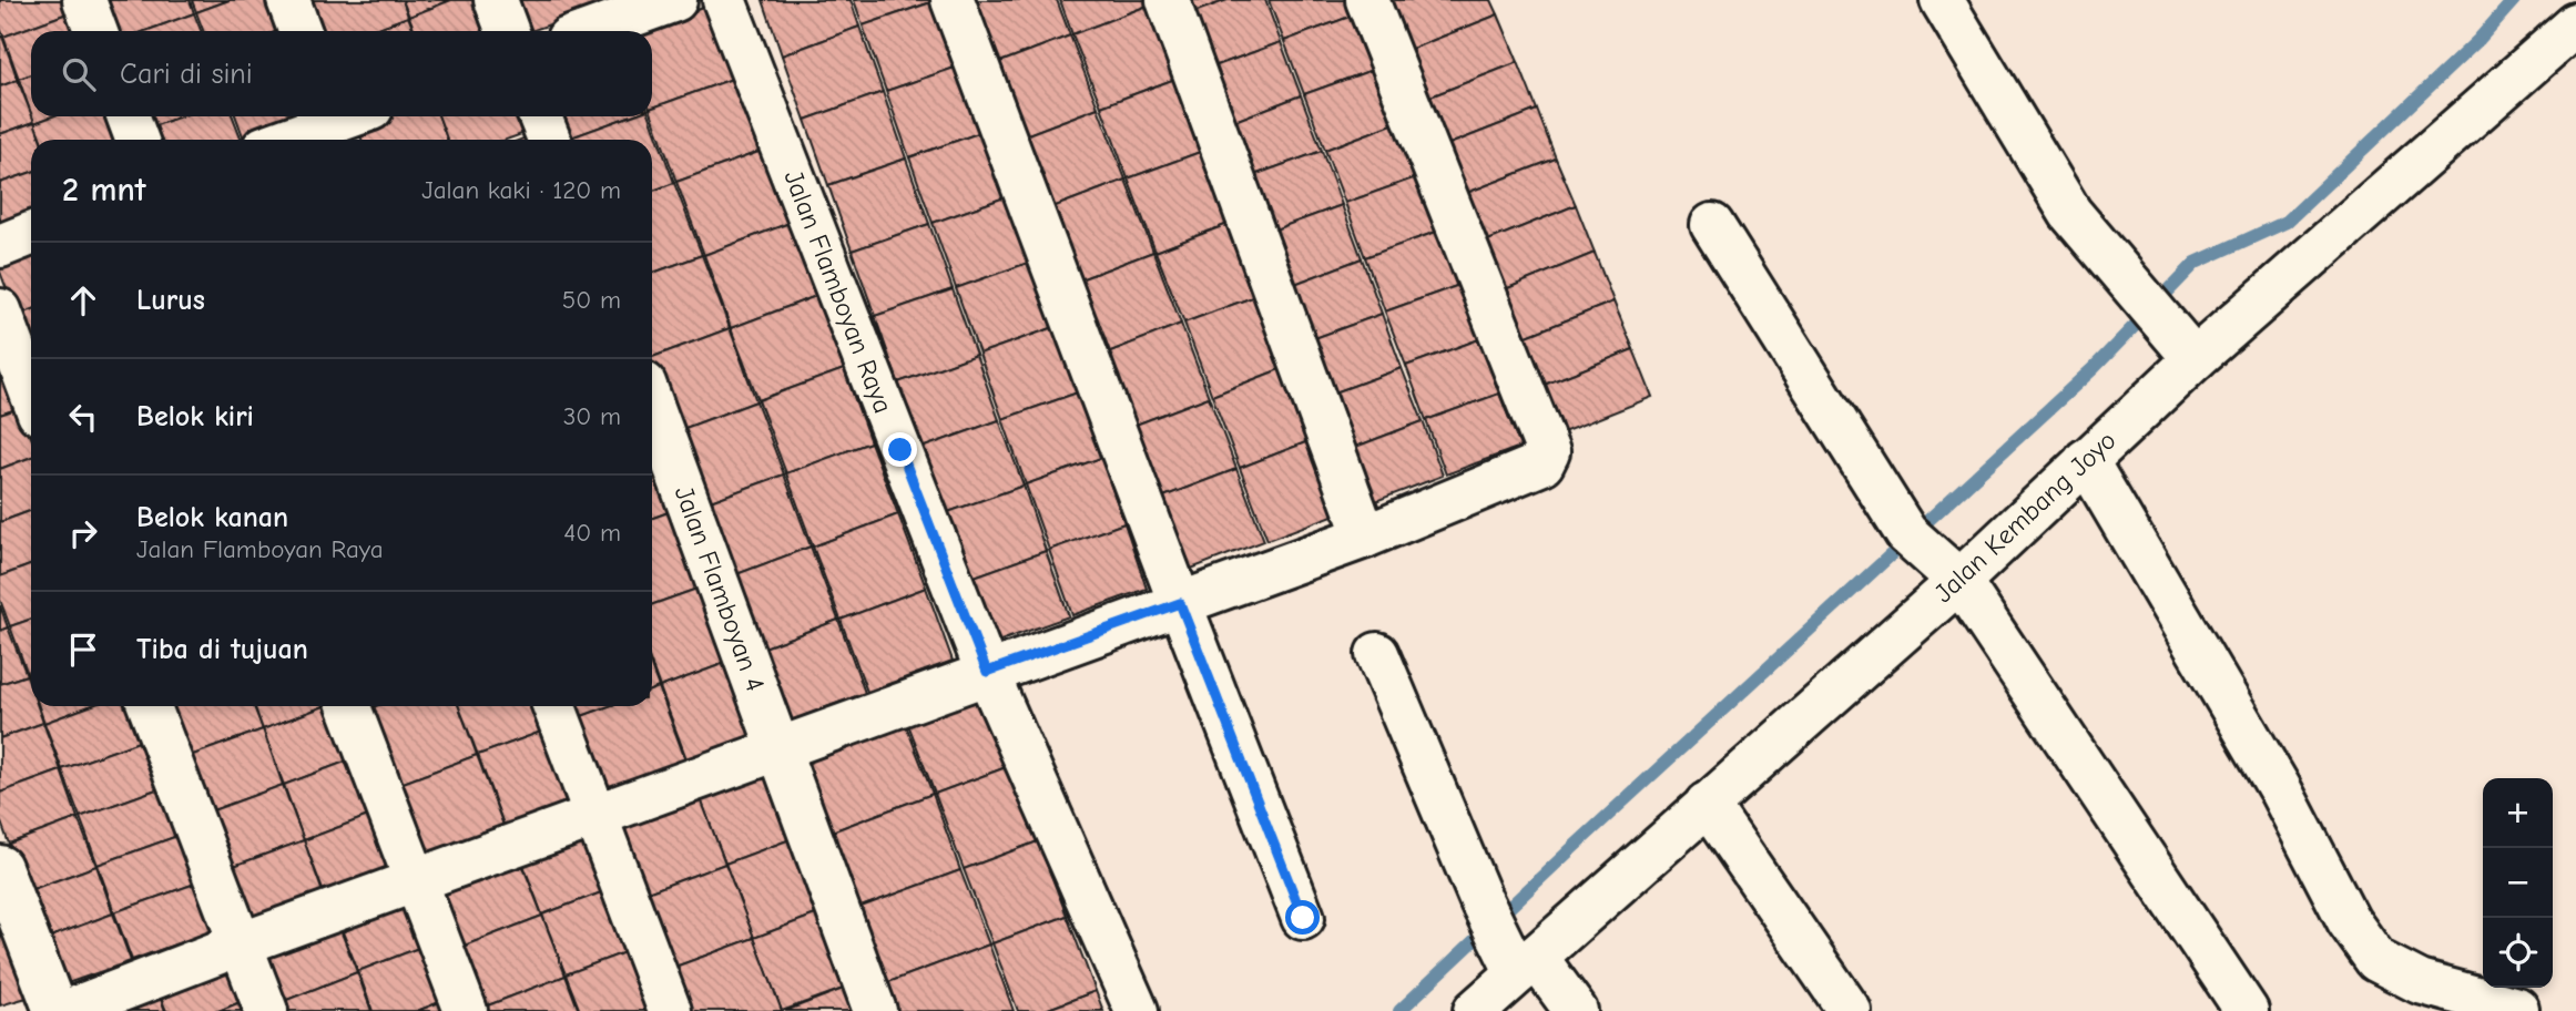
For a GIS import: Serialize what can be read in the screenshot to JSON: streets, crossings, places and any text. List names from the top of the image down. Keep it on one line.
{"streets":{"street":["Jalan Flamboyan Raya","Jalan Kembang Joyo","Jalan Flamboyan 4"]},"page":{"search":"Cari di sini","heading":["2 mnt","Jalan kaki · 120 m"],"list":[["Lurus","50 m"],["Belok kiri","30 m"],["Belok kanan","Jalan Flamboyan Raya","40 m"],"Tiba di tujuan"],"map_buttons":["+","−"]}}
